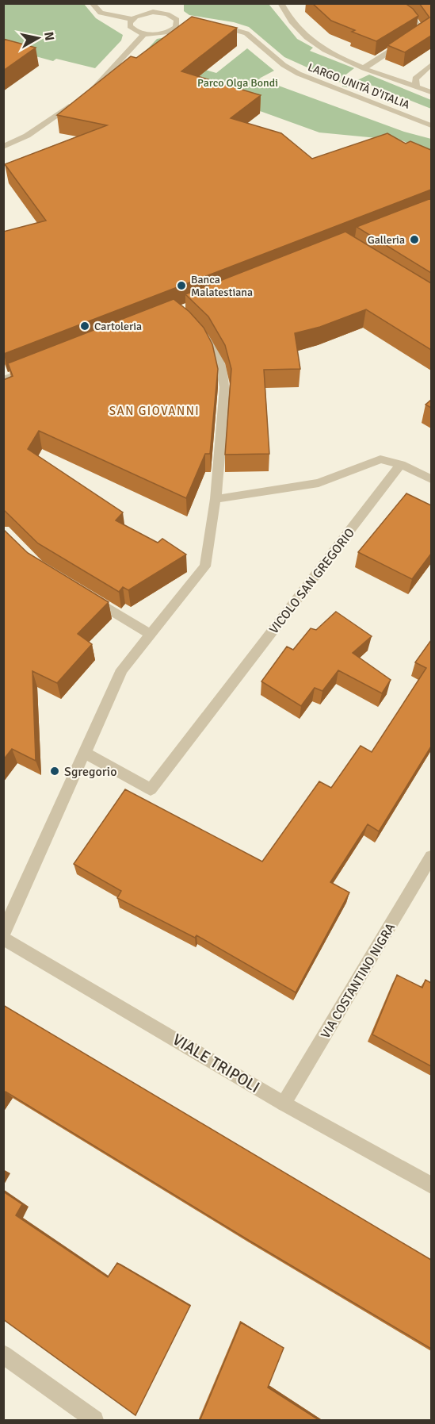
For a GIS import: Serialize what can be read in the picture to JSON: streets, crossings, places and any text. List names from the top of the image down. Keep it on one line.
{"streets":{"street":["LARGO UNITÀ D'ITALIA","VICOLO SAN GREGORIO","VIA COSTANTINO NIGRA","VIALE TRIPOLI"]},"crossings":[["VIA COSTANTINO NIGRA","VIALE TRIPOLI"]],"districts":["SAN GIOVANNI"],"parks":["Parco Olga Bondi"],"places":["Galleria","Banca Malatestiana","Cartoleria","Sgregorio"],"north":"right"}
